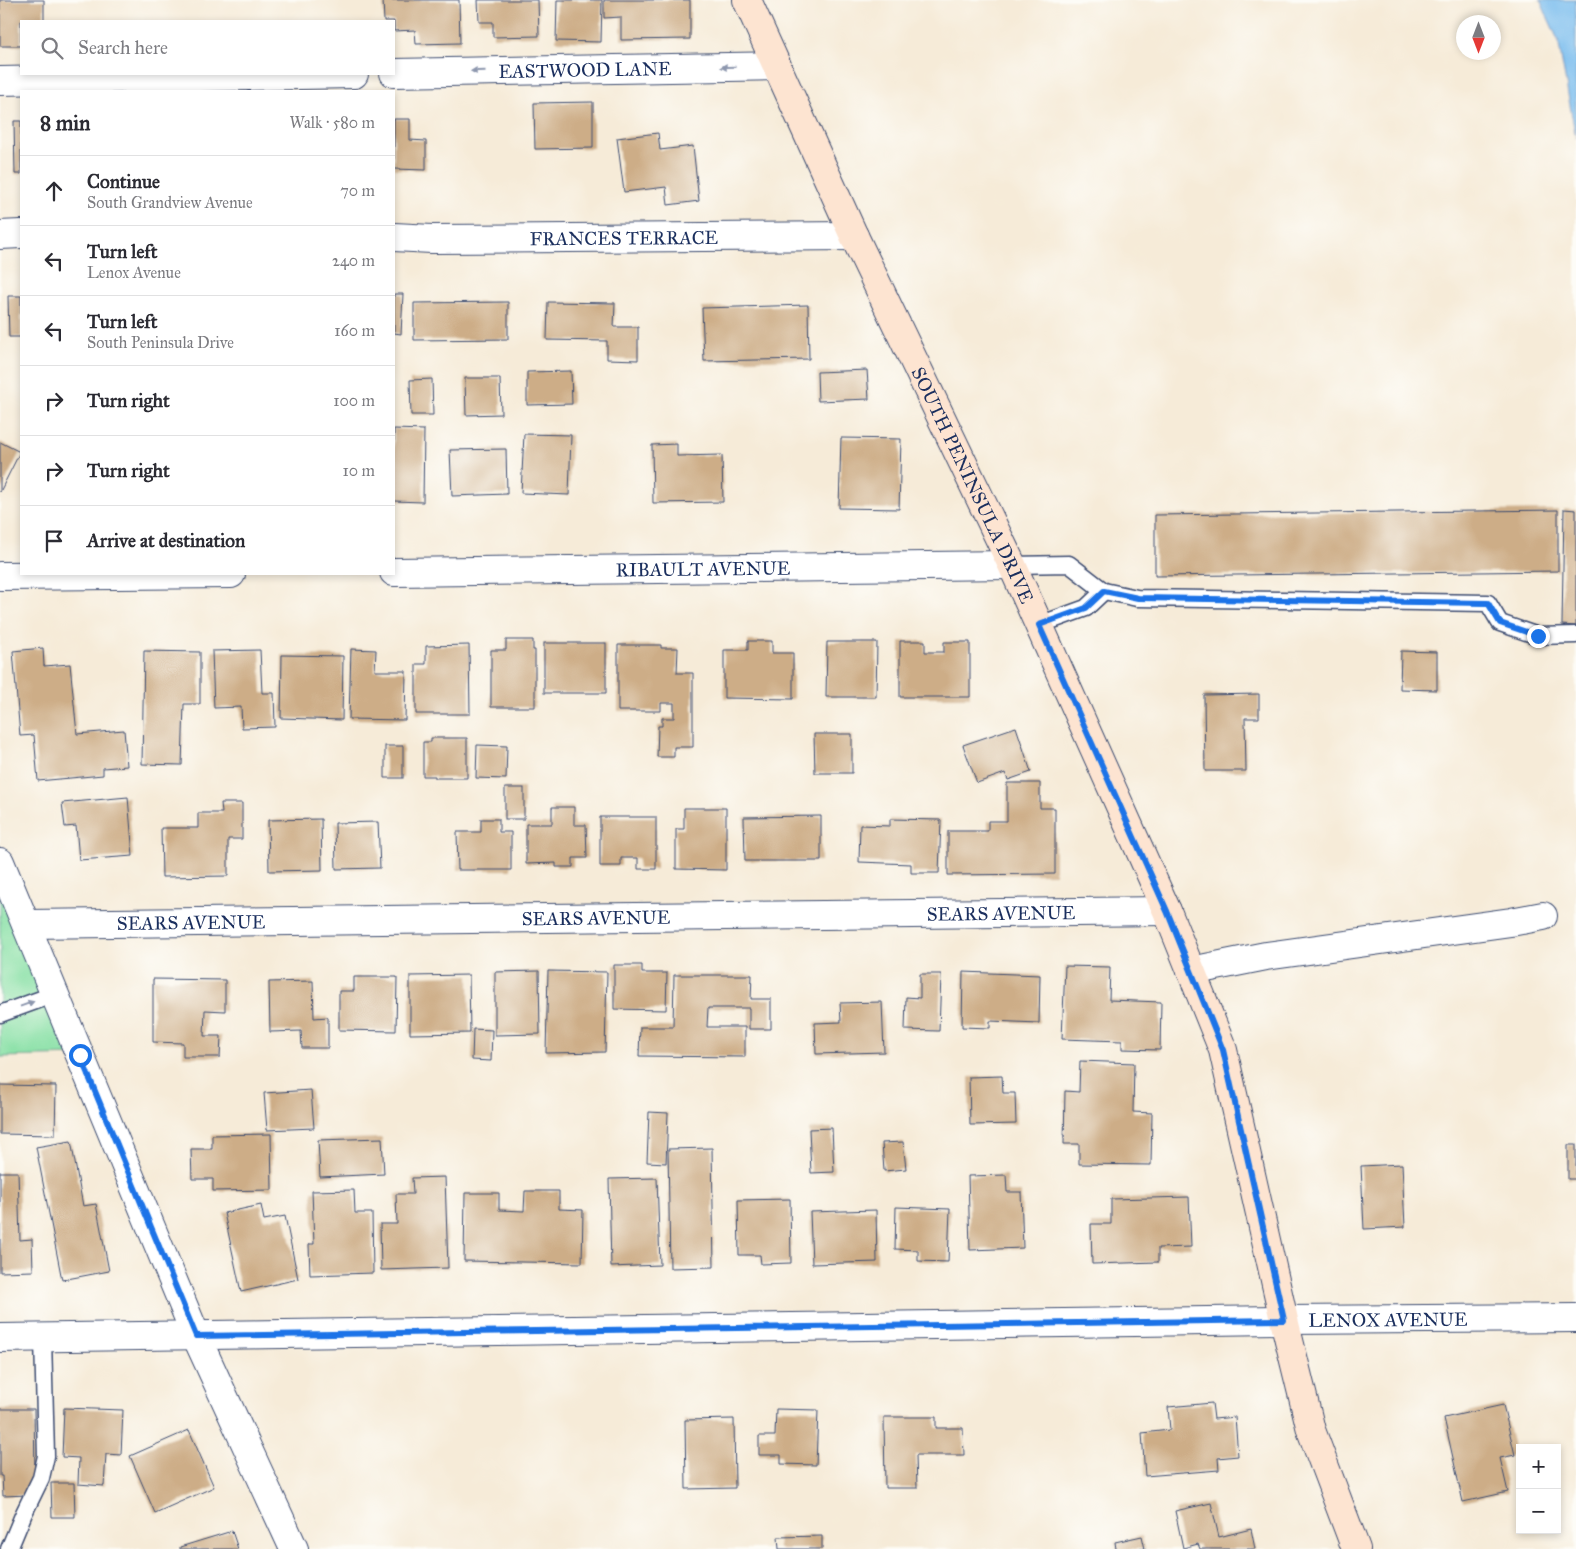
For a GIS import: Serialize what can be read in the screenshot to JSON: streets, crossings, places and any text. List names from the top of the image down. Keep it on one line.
{"streets":{"main road":["SOUTH PENINSULA DRIVE"],"street":["EASTWOOD LANE","FRANCES TERRACE","RIBAULT AVENUE","SEARS AVENUE","LENOX AVENUE"]},"crossings":[["EASTWOOD LANE","SOUTH PENINSULA DRIVE"],["FRANCES TERRACE","SOUTH PENINSULA DRIVE"],["SOUTH PENINSULA DRIVE","RIBAULT AVENUE"],["SOUTH PENINSULA DRIVE","SEARS AVENUE"],["SOUTH PENINSULA DRIVE","LENOX AVENUE"]],"one_way":["EASTWOOD LANE"],"north":"bottom","page":{"search":"Search here","heading":["8 min","Walk · 580 m"],"list":[["Continue","South Grandview Avenue","70 m"],["Turn left","Lenox Avenue","240 m"],["Turn left","South Peninsula Drive","160 m"],["Turn right","100 m"],["Turn right","10 m"],"Arrive at destination"],"map_buttons":["+","−"]}}
